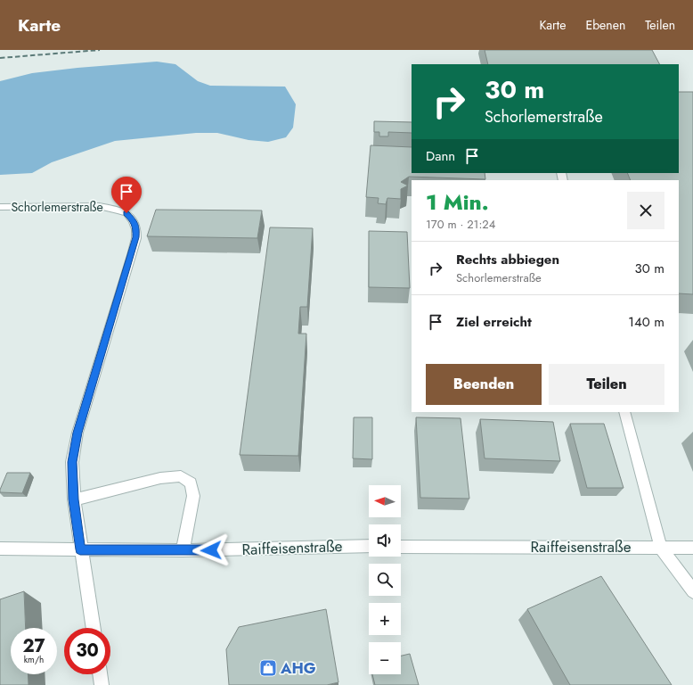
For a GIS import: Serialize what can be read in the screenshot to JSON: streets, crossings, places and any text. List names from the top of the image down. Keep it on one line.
{"streets":{"street":["Schorlemerstraße","Raiffeisenstraße"]},"crossings":[["Schorlemerstraße","Raiffeisenstraße"]],"places":{"shop":["AHG"]},"north":"left","page":{"header":"Karte","nav":["Karte","Ebenen","Teilen"],"turn":["30 m","Schorlemerstraße"],"then":"Dann","heading":["1 Min.","170 m · 21:24"],"list":[{"name":"Rechts abbiegen","note":"Schorlemerstraße","value":"30 m"},{"name":"Ziel erreicht","value":"140 m"}],"buttons":["Beenden","Teilen"],"map_buttons":["+","−"],"speed":"27 km/h","limit":"30"}}
